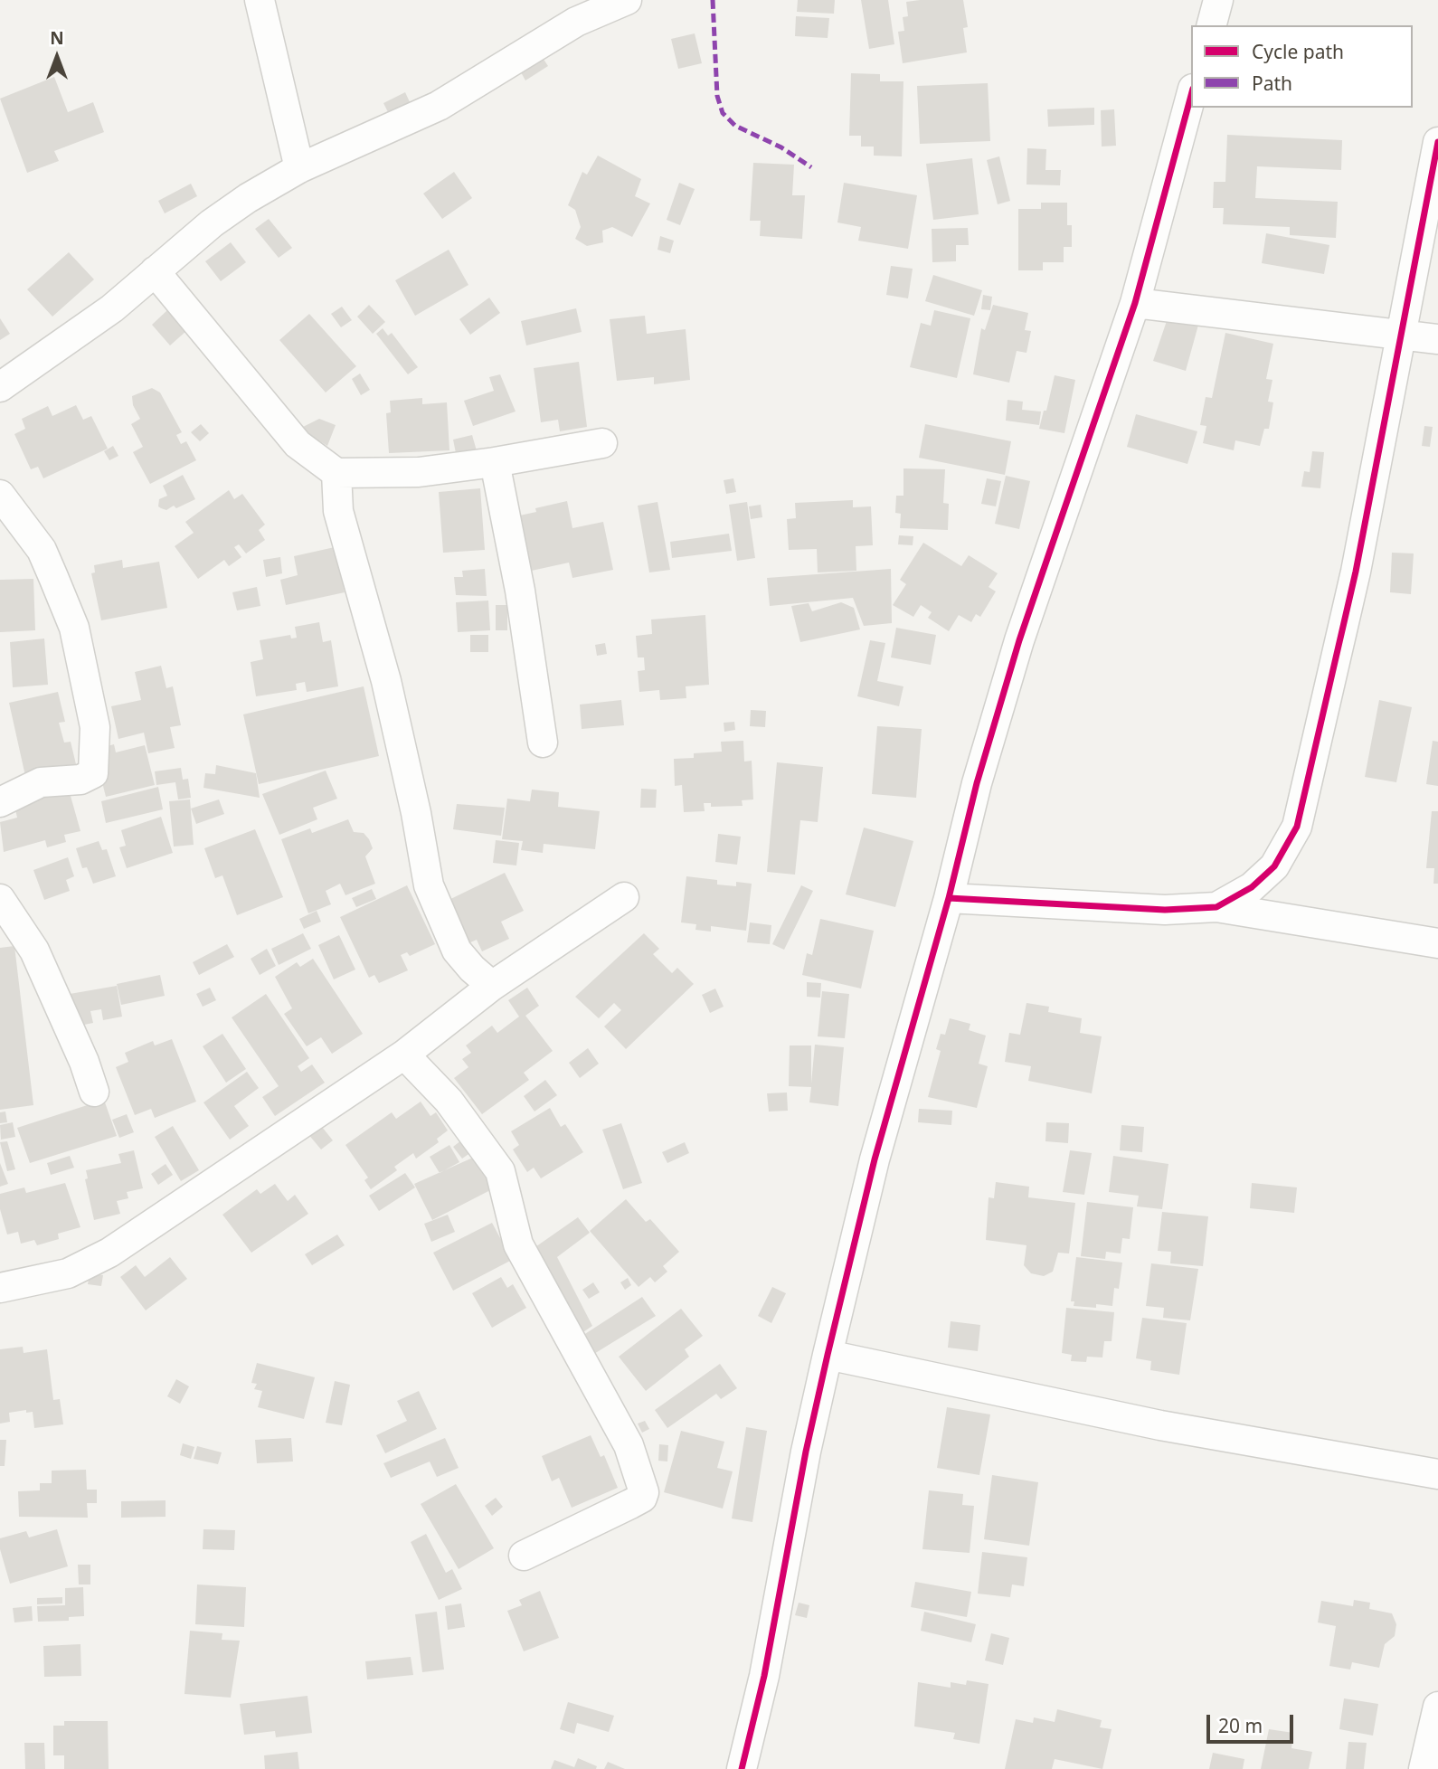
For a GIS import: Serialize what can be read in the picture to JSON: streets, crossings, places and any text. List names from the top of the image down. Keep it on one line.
{"legend":["Cycle path","Path"],"scale_bar":"20 m","north":"top"}
